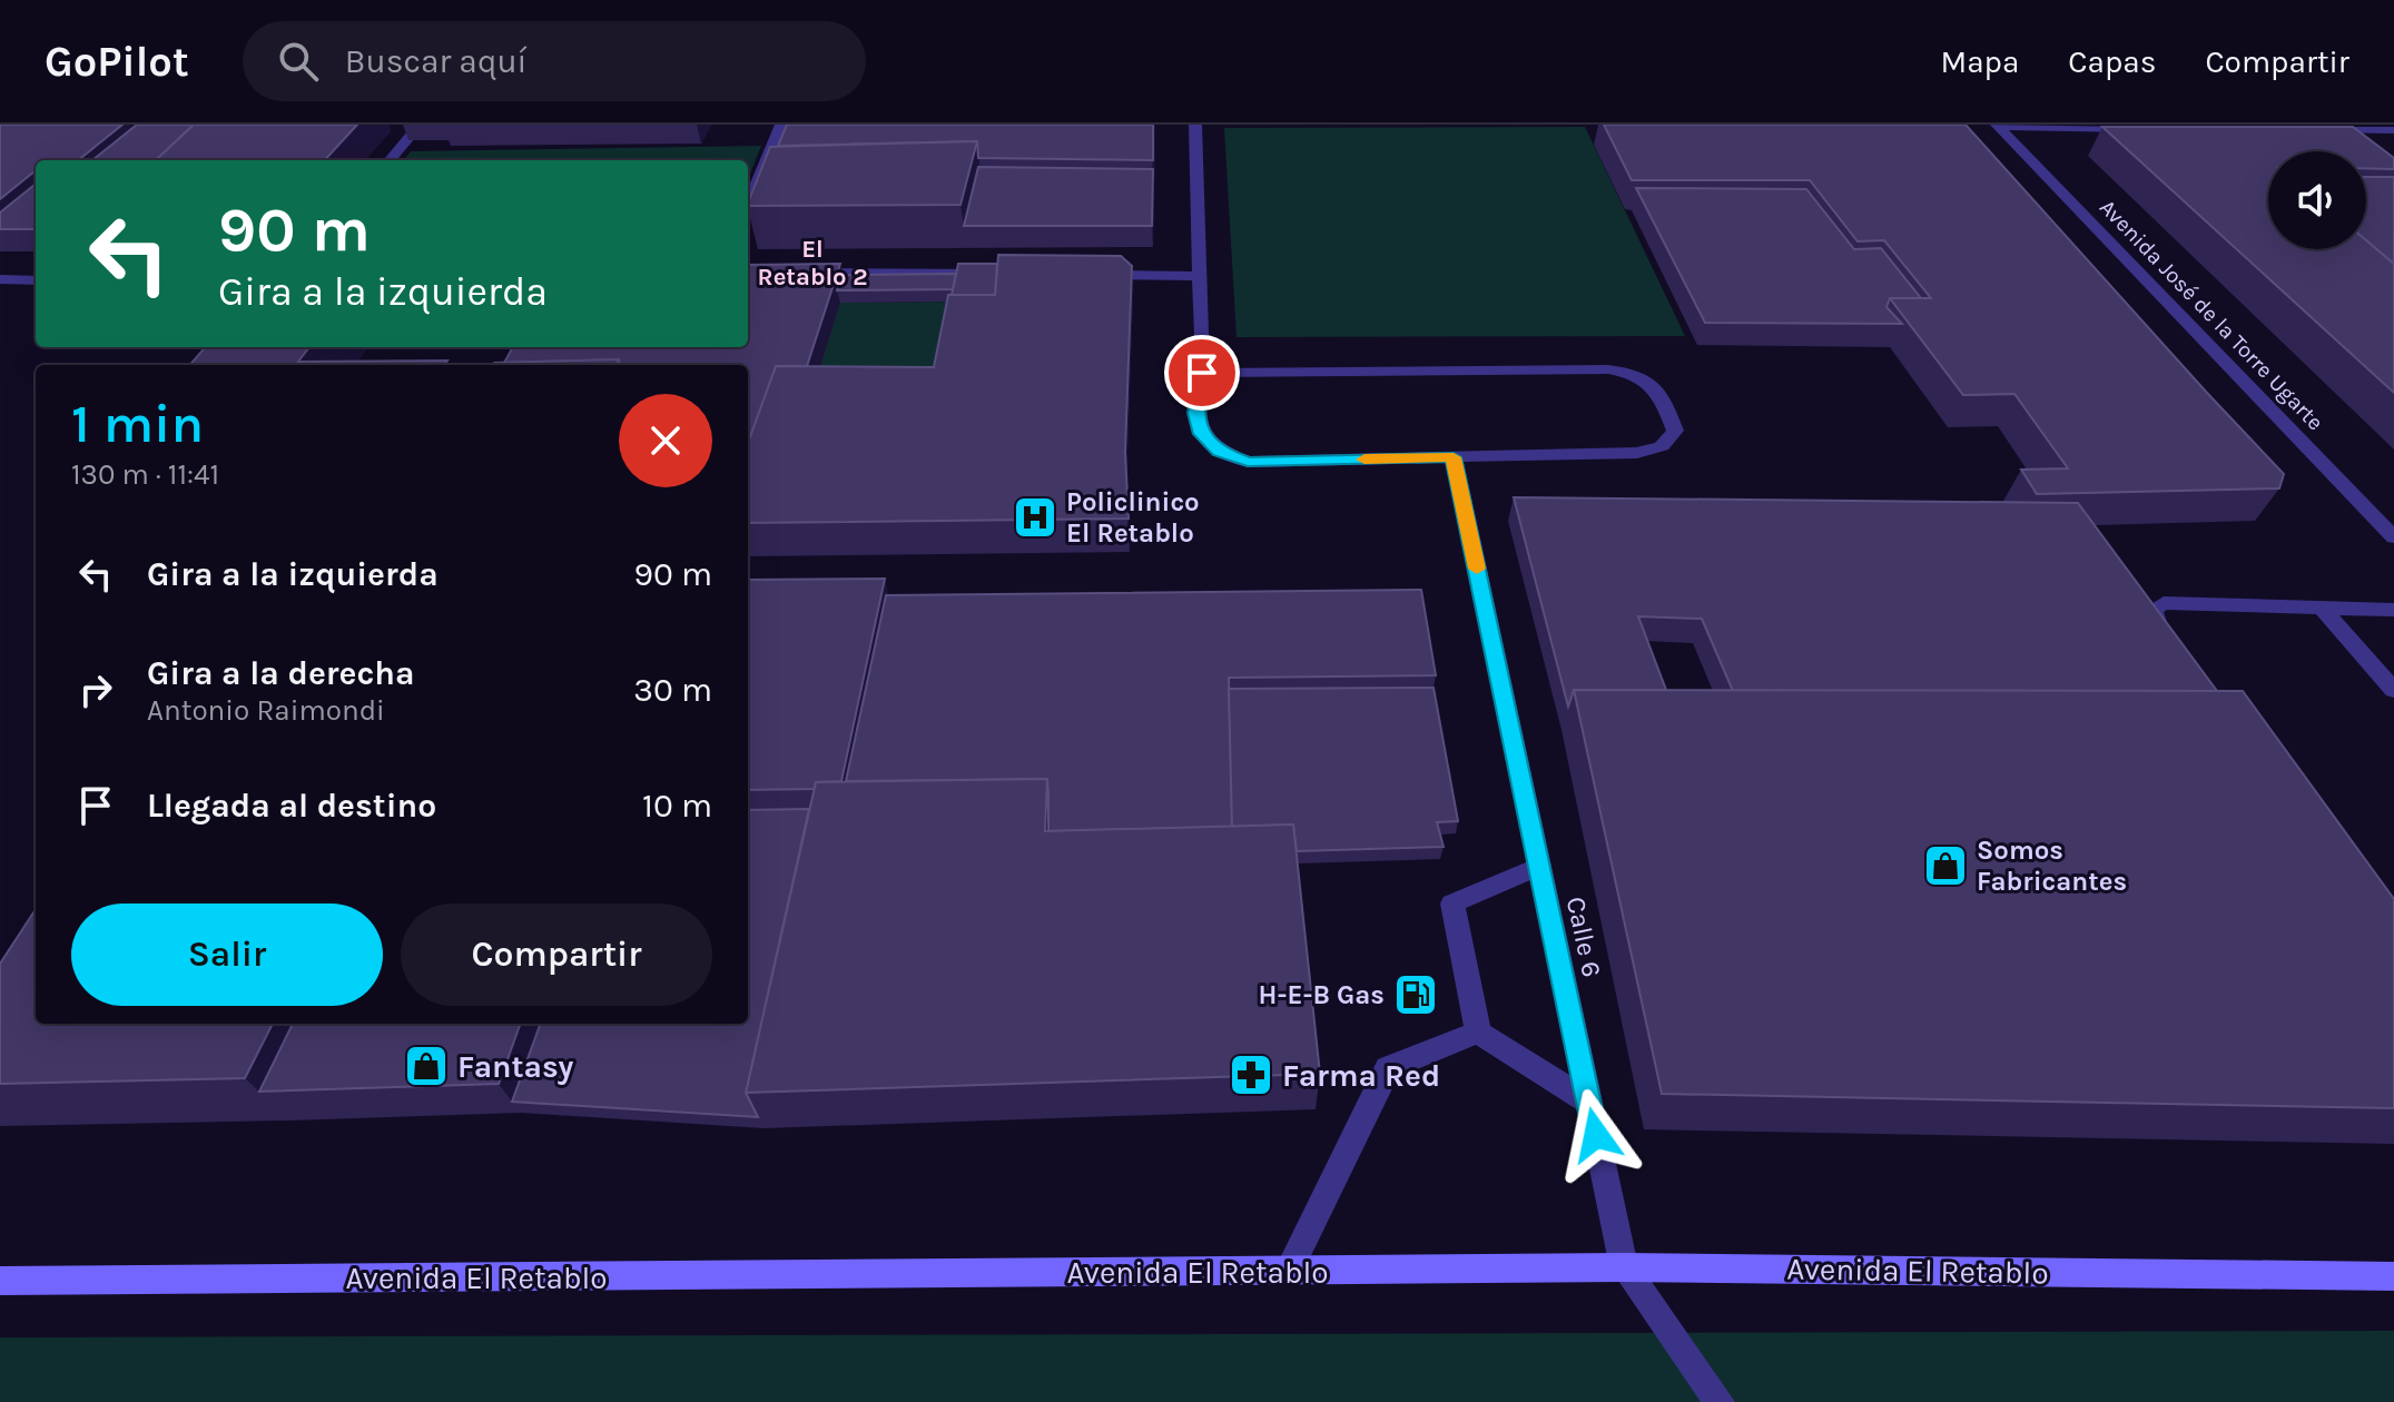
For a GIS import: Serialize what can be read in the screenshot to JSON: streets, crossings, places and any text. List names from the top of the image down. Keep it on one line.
{"streets":{"main road":["Avenida El Retablo"],"street":["Avenida José de la Torre Ugarte","Calle 6"]},"crossings":[["Calle 6","Avenida El Retablo"]],"districts":["El Retablo 2"],"places":{"hospital":["Policlinico El Retablo"],"shop":["Somos Fabricantes","Fantasy"],"fuel station":["H-E-B Gas"],"pharmacy":["Farma Red"]},"page":{"header":"GoPilot","search":"Buscar aquí","nav":["Mapa","Capas","Compartir"],"turn":["90 m","Gira a la izquierda"],"heading":["1 min","130 m · 11:41"],"list":[{"name":"Gira a la izquierda","value":"90 m"},{"name":"Gira a la derecha","note":"Antonio Raimondi","value":"30 m"},{"name":"Llegada al destino","value":"10 m"}],"buttons":["Salir","Compartir"]}}
